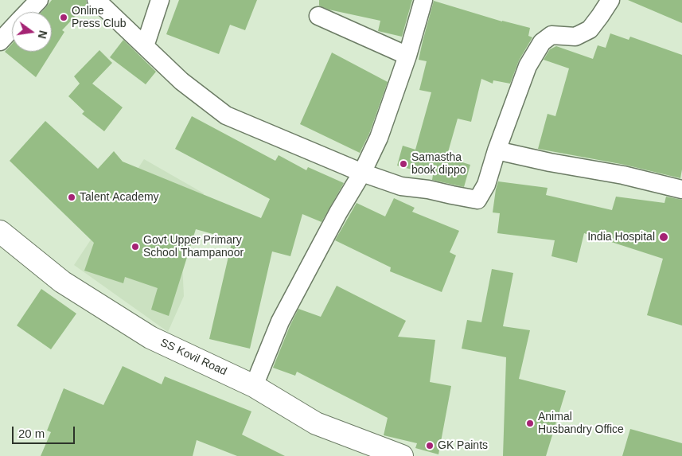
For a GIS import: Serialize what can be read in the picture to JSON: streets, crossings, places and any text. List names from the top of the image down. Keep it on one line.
{"streets":{"street":["SS Kovil Road"]},"places":["Online Press Club","Samastha book dippo","Talent Academy","India Hospital","Govt Upper Primary School Thampanoor","Animal Husbandry Office","GK Paints"],"scale_bar":"20 m","north":"right"}
